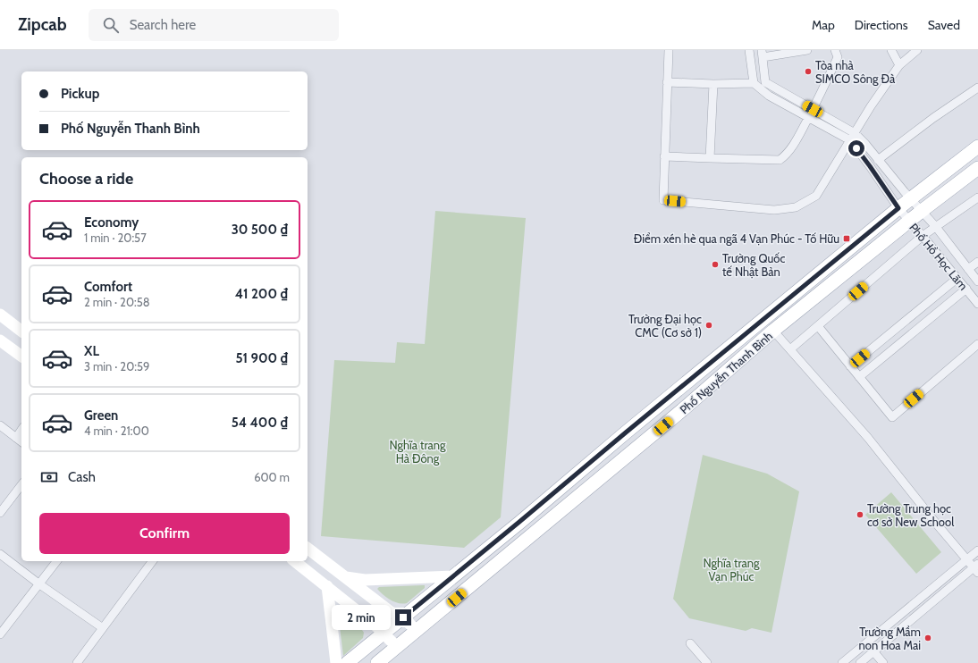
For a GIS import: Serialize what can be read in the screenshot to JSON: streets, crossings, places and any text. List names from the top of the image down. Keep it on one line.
{"streets":{"main road":["Phố Nguyễn Thanh Bình"],"street":["Phố Hồ Học Lãm"]},"crossings":[["Phố Hồ Học Lãm","Phố Nguyễn Thanh Bình"]],"parks":["Nghĩa trang Hà Đông","Nghĩa trang Vạn Phúc"],"places":{"other":["Tòa nhà SIMCO Sông Đà","Trường Quốc tế Nhật Bản","Trường Đại học CMC (Cơ sở 1)","Trường Trung học cơ sở New School","Trường Mầm non Hoa Mai"],"transit":["Điểm xén hè qua ngã 4 Vạn Phúc - Tố Hữu"]},"page":{"header":"Zipcab","search":"Search here","nav":["Map","Directions","Saved"],"banner":["Pickup","Phố Nguyễn Thanh Bình"],"heading":"Choose a ride","list":[{"name":"Economy","note":"1 min · 20:57","value":"30 500 ₫"},{"name":"Comfort","note":"2 min · 20:58","value":"41 200 ₫"},{"name":"XL","note":"3 min · 20:59","value":"51 900 ₫"},{"name":"Green","note":"4 min · 21:00","value":"54 400 ₫"}],"pay":["Cash","600 m"],"buttons":"Confirm","bubble":"2 min"}}
